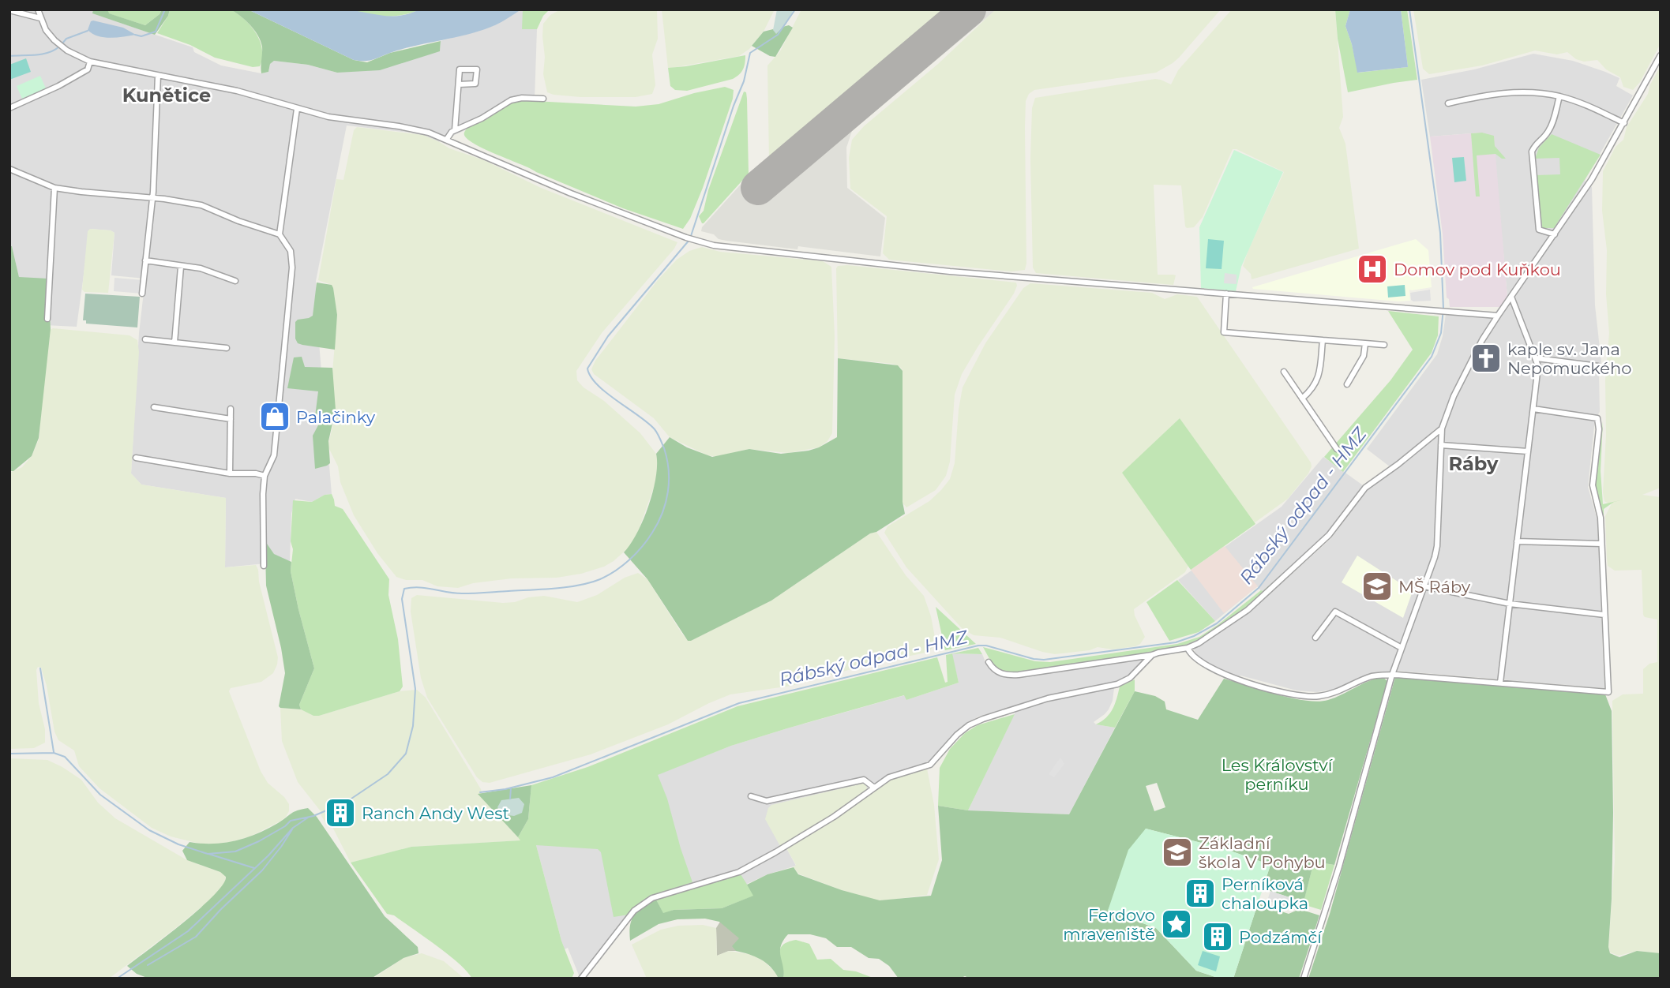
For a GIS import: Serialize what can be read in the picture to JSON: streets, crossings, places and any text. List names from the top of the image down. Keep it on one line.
{"districts":["Kunětice","Ráby"],"water":["Rábský odpad - HMZ"],"parks":["Les Království perníku"],"places":{"hospital":["Domov pod Kuňkou"],"church":["kaple sv. Jana Nepomuckého"],"shop":["Palačinky"],"school or university":["MŠ Ráby","Základní škola V Pohybu"],"building":["Ranch Andy West","Perníková chaloupka","Podzámčí"],"place":["Ferdovo mraveniště"]}}
